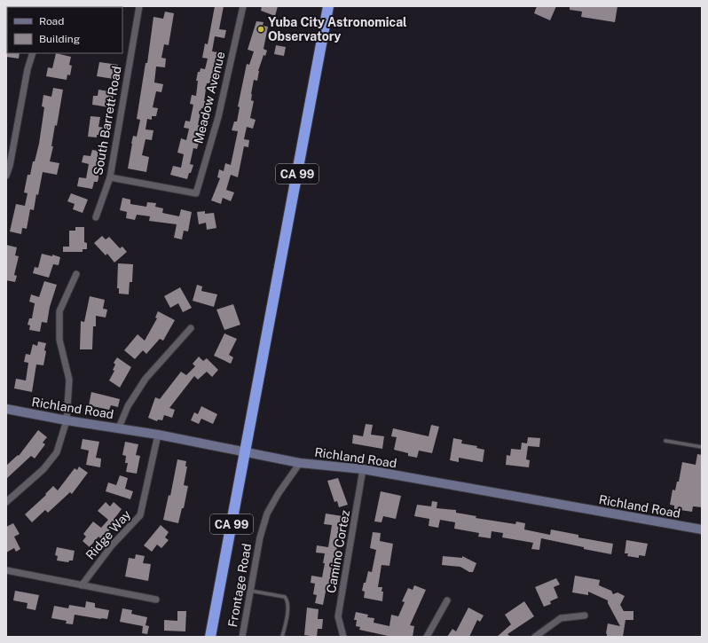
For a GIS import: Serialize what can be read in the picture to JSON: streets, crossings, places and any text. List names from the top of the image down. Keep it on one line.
{"streets":{"highway":["CA 99"],"street":["Meadow Avenue","South Barrett Road","Richland Road","Ridge Way","Camino Cortez","Frontage Road"]},"crossings":[["Meadow Avenue","South Barrett Road"],["CA 99","Richland Road"],["Richland Road","Ridge Way"],["Richland Road","Camino Cortez"],["Richland Road","Frontage Road"]],"places":["Yuba City Astronomical Observatory"],"legend":["Road","Building"]}
